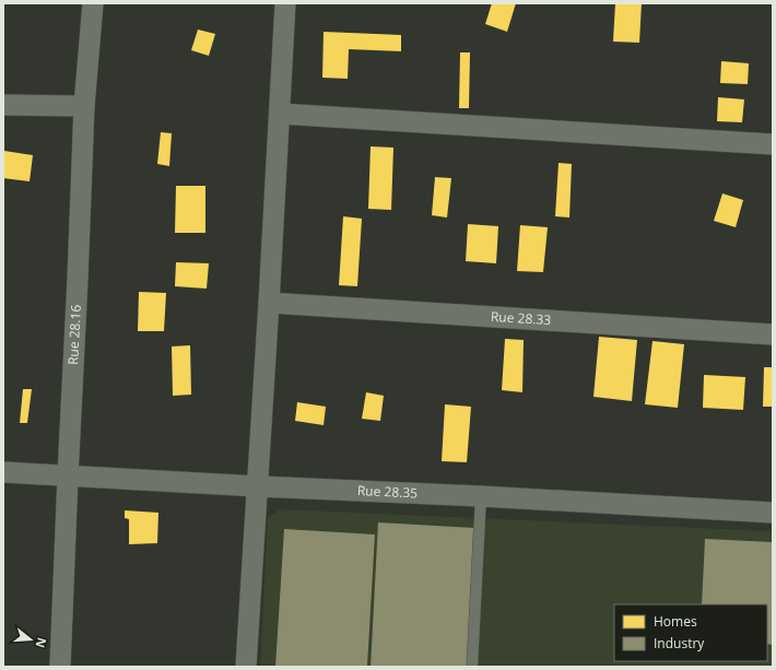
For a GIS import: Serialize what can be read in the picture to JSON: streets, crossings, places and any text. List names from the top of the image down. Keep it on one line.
{"streets":{"street":["Rue 28.33","Rue 28.16","Rue 28.35"]},"crossings":[["Rue 28.16","Rue 28.35"]],"legend":["Homes","Industry"],"north":"right"}
